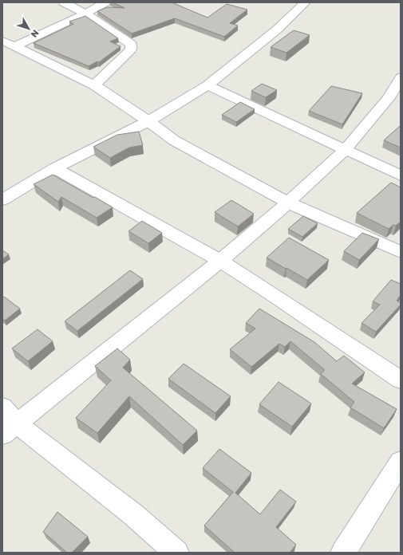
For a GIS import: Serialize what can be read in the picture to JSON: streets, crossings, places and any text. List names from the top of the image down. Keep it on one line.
{"north":"bottom right"}
